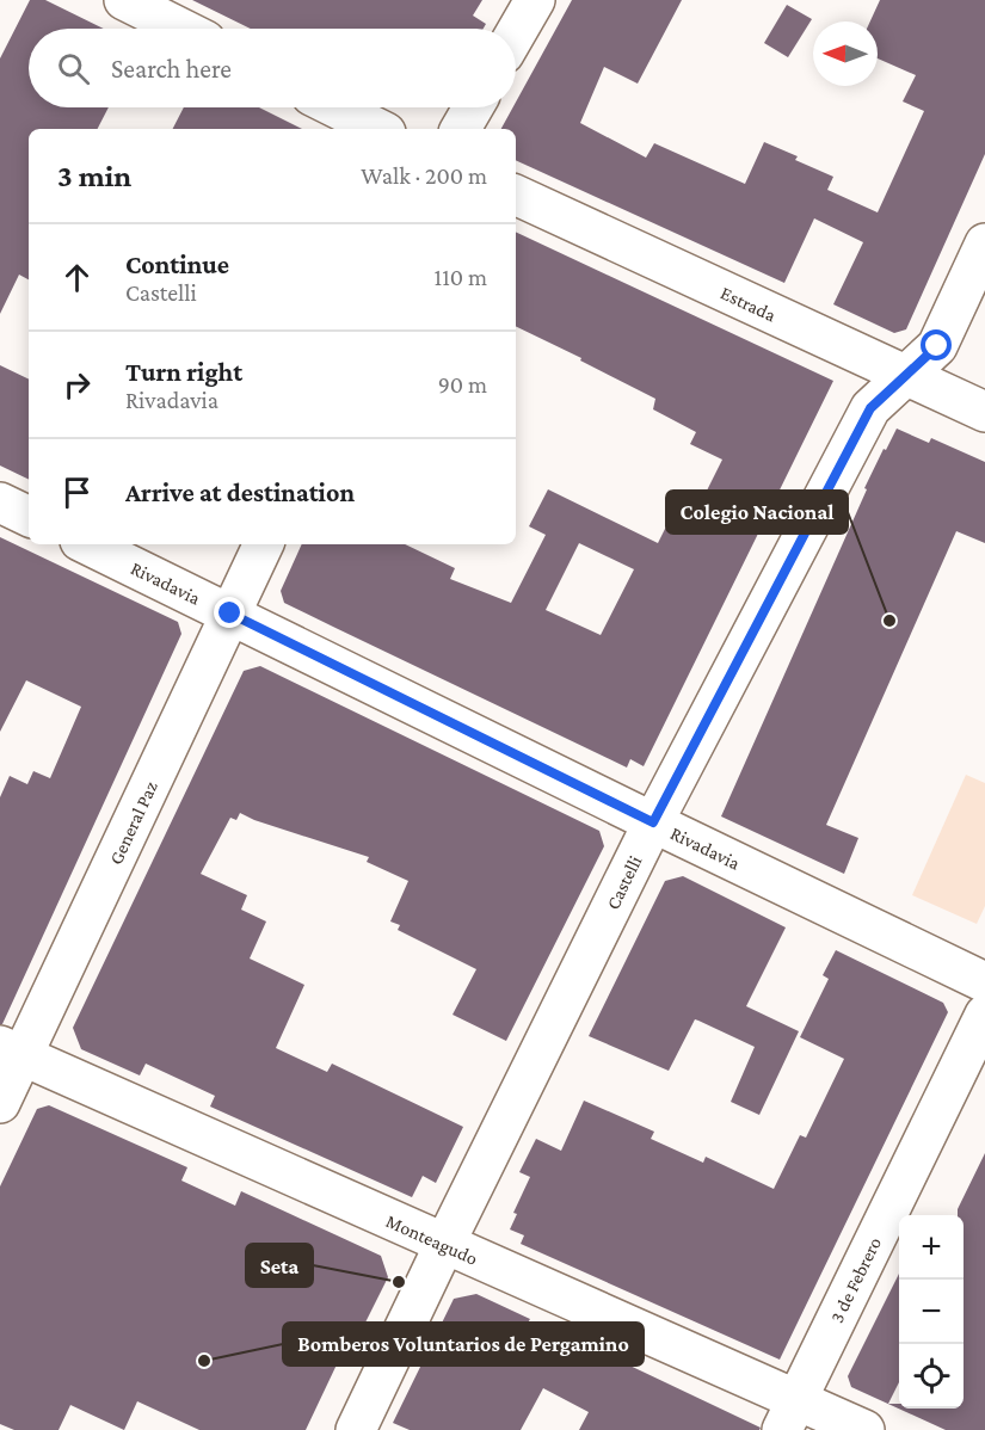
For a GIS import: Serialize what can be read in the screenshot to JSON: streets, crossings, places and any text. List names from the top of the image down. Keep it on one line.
{"streets":{"street":["Estrada","Rivadavia","General Paz","Castelli","Monteagudo","3 de Febrero"]},"crossings":[["Estrada","Castelli"],["Rivadavia","General Paz"],["Rivadavia","Castelli"],["General Paz","Monteagudo"],["Castelli","Monteagudo"],["Monteagudo","3 de Febrero"]],"places":["Colegio Nacional","Seta","Bomberos Voluntarios de Pergamino"],"north":"left","page":{"search":"Search here","heading":["3 min","Walk · 200 m"],"list":[["Continue","Castelli","110 m"],["Turn right","Rivadavia","90 m"],"Arrive at destination"],"map_buttons":["+","−"]}}
